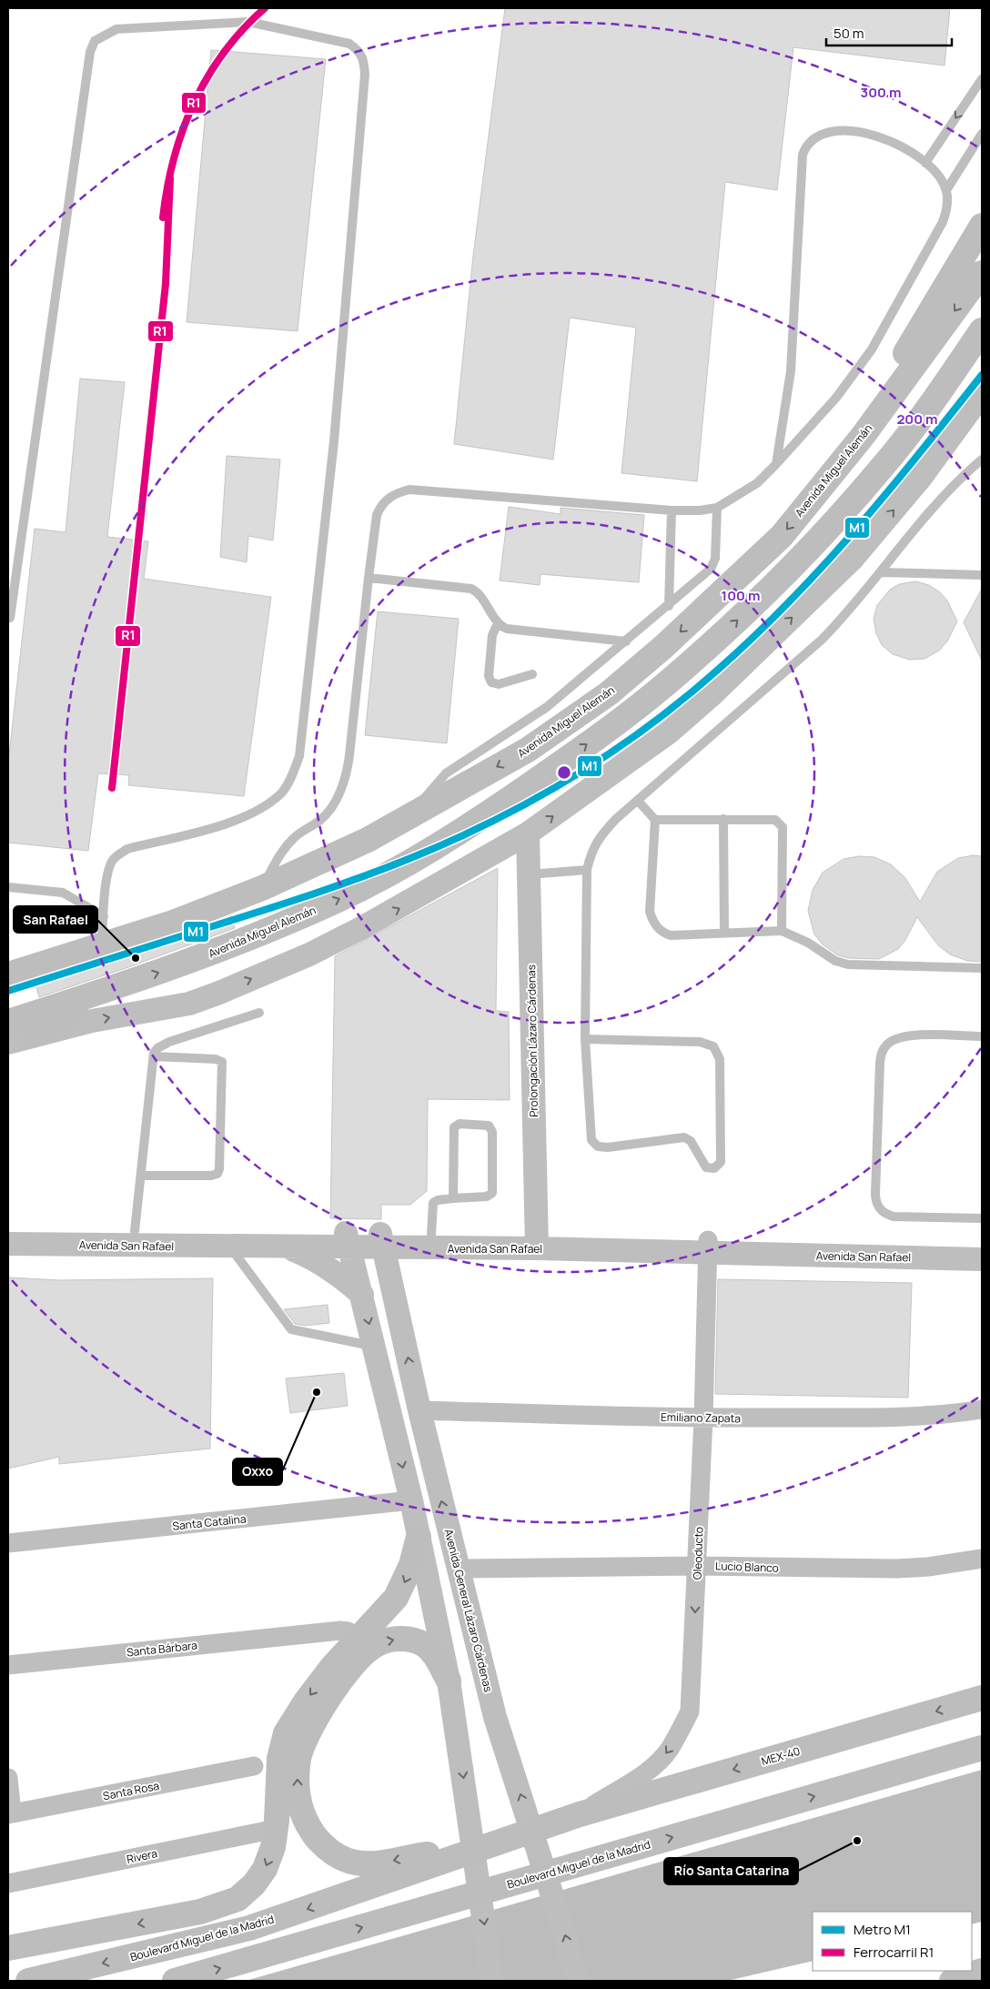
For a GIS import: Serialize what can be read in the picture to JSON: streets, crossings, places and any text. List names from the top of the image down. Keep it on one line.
{"streets":{"highway":["Avenida Miguel Alemán","MEX-40","Boulevard Miguel de la Madrid"],"street":["Prolongación Lázaro Cárdenas","Avenida San Rafael","Emiliano Zapata","Santa Catalina","Oleoducto","Lucio Blanco","Avenida General Lázaro Cárdenas","Santa Bárbara","Santa Rosa","Rivera"]},"crossings":[["Prolongación Lázaro Cárdenas","Avenida San Rafael"],["Avenida San Rafael","Oleoducto"],["Avenida San Rafael","Avenida General Lázaro Cárdenas"],["Emiliano Zapata","Oleoducto"],["Emiliano Zapata","Avenida General Lázaro Cárdenas"],["Oleoducto","Lucio Blanco"],["Oleoducto","MEX-40"],["Oleoducto","Boulevard Miguel de la Madrid"],["Lucio Blanco","Avenida General Lázaro Cárdenas"],["MEX-40","Boulevard Miguel de la Madrid"]],"one_way":["Oleoducto","MEX-40"],"places":["San Rafael","Oxxo","Río Santa Catarina"],"lines":["rail line R1","metro line M1"],"legend":["Metro M1","Ferrocarril R1"],"scale_bar":"50 m","rings":["300 m","200 m","100 m"]}
